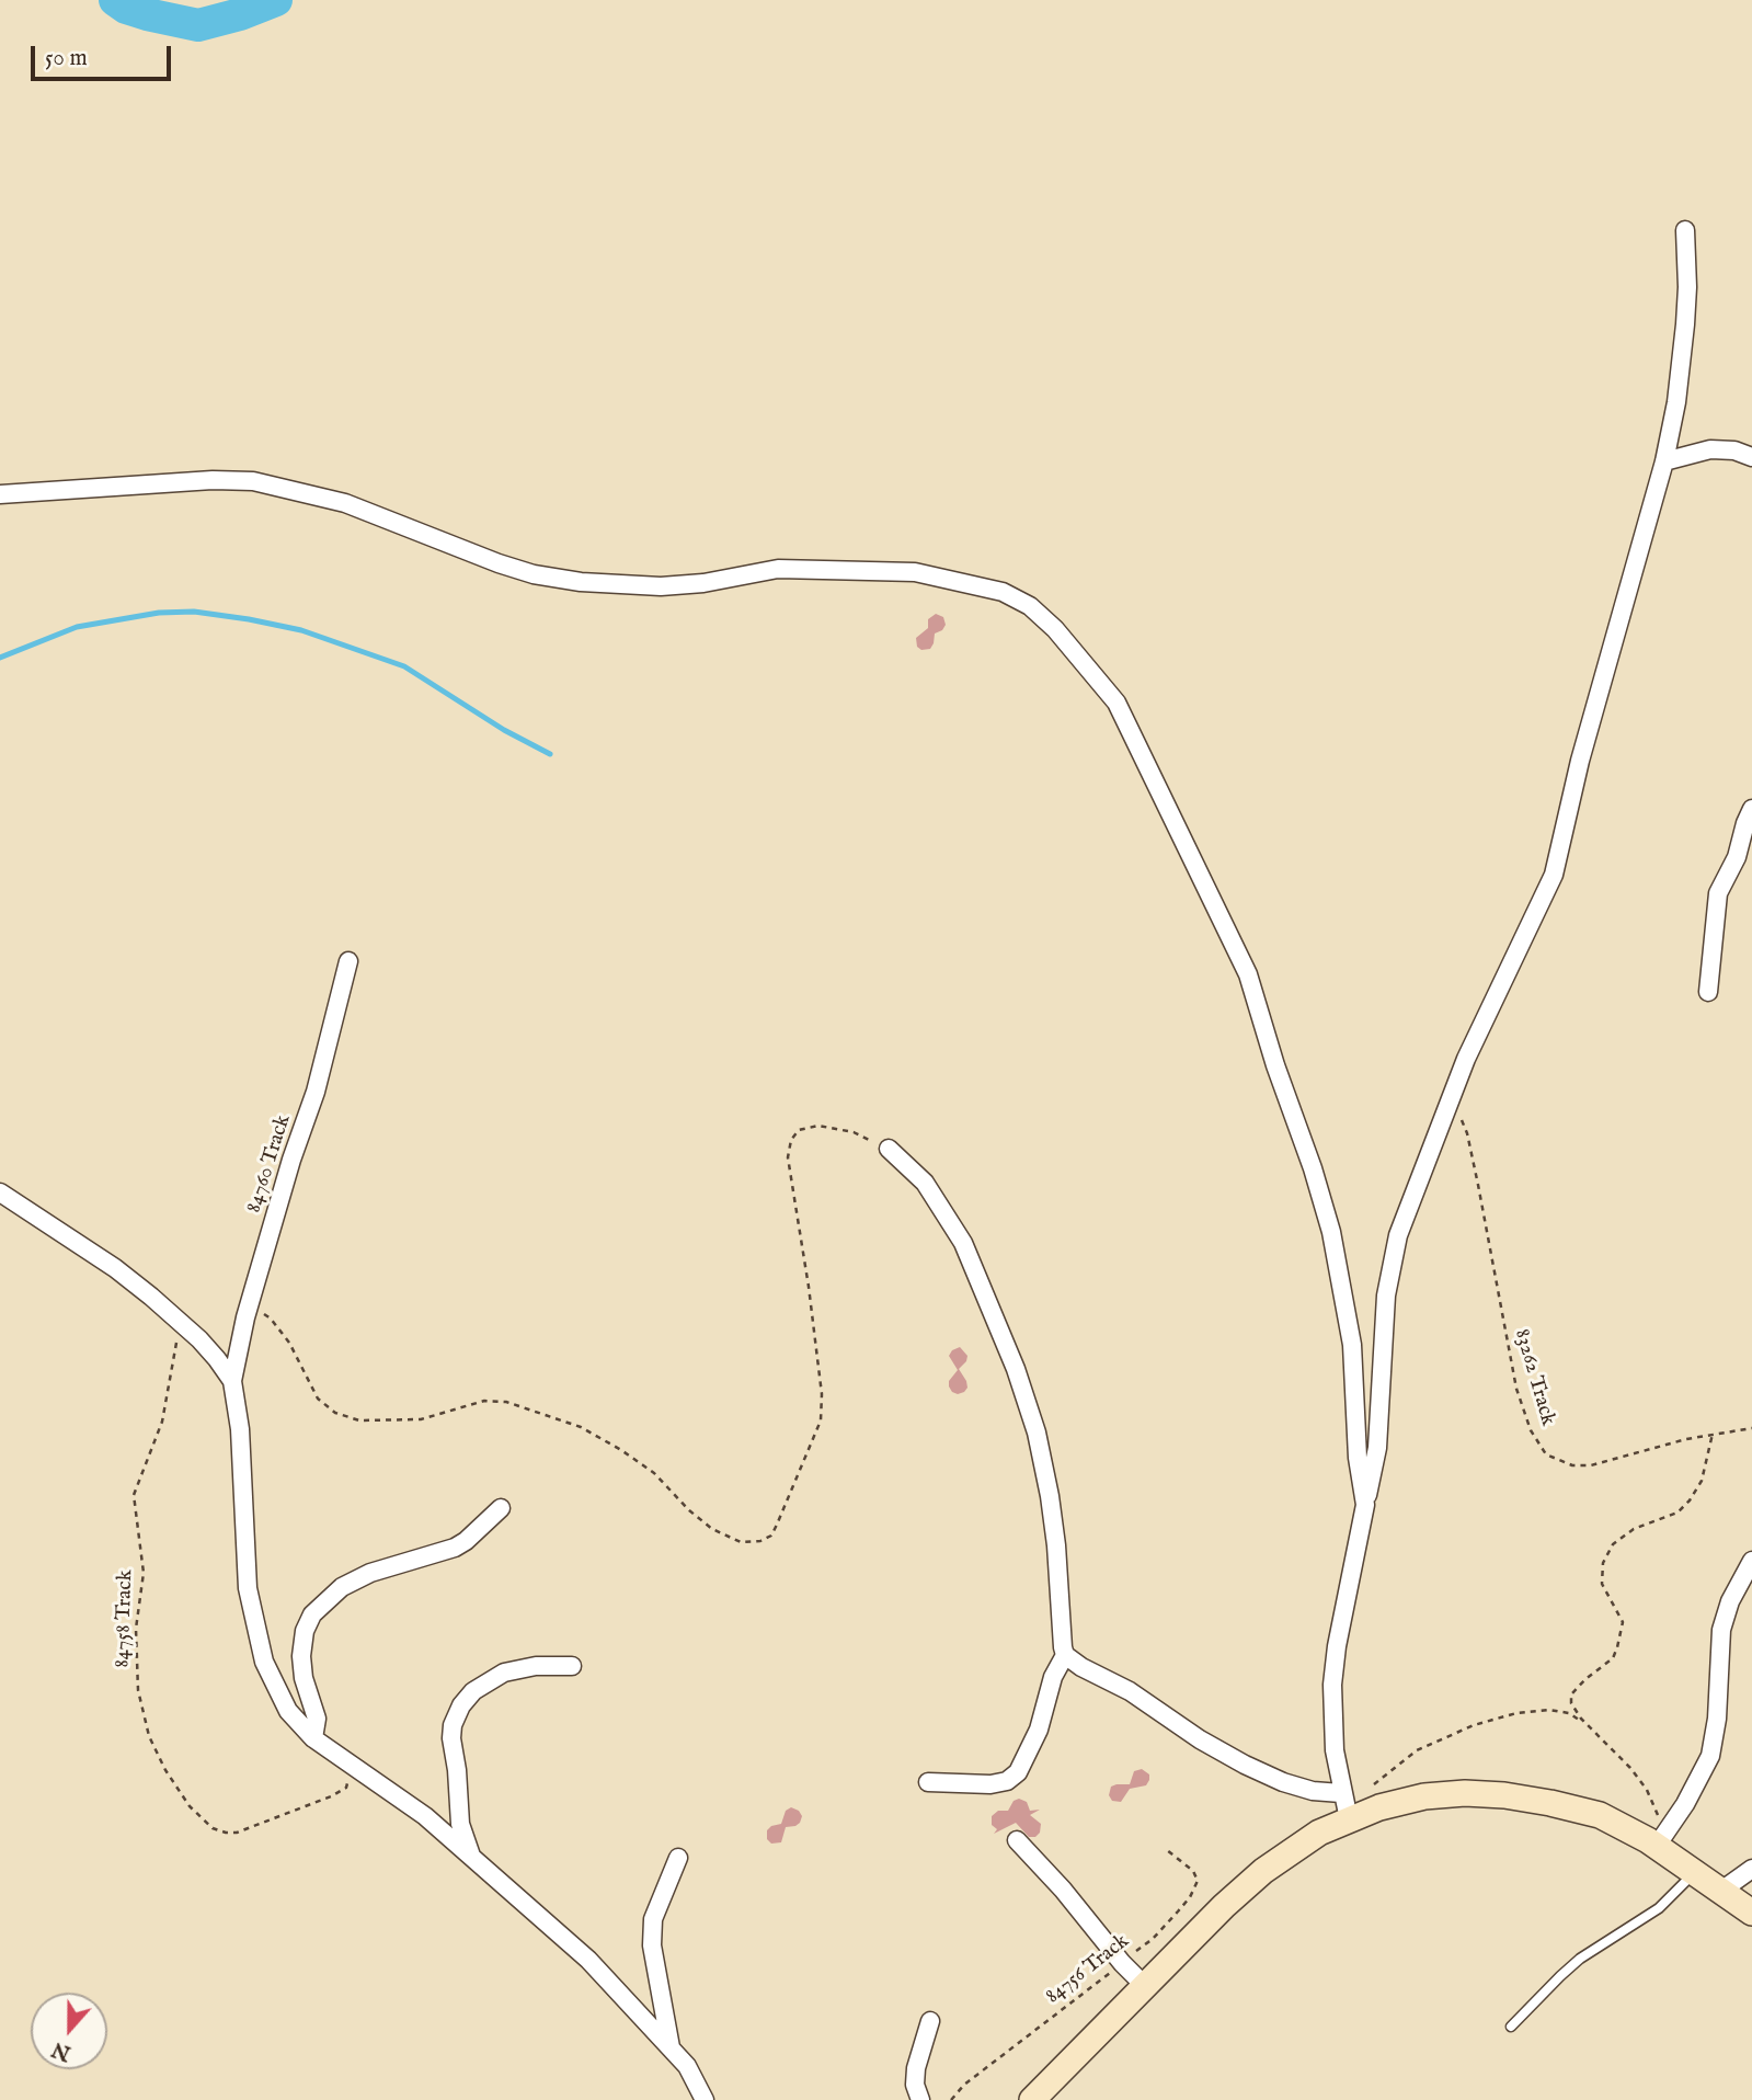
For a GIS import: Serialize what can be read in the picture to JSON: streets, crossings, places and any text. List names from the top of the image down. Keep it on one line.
{"streets":{"street":["84760 Track"],"path":["83262 Track","84758 Track","84756 Track"]},"scale_bar":"50 m","north":"bottom"}
